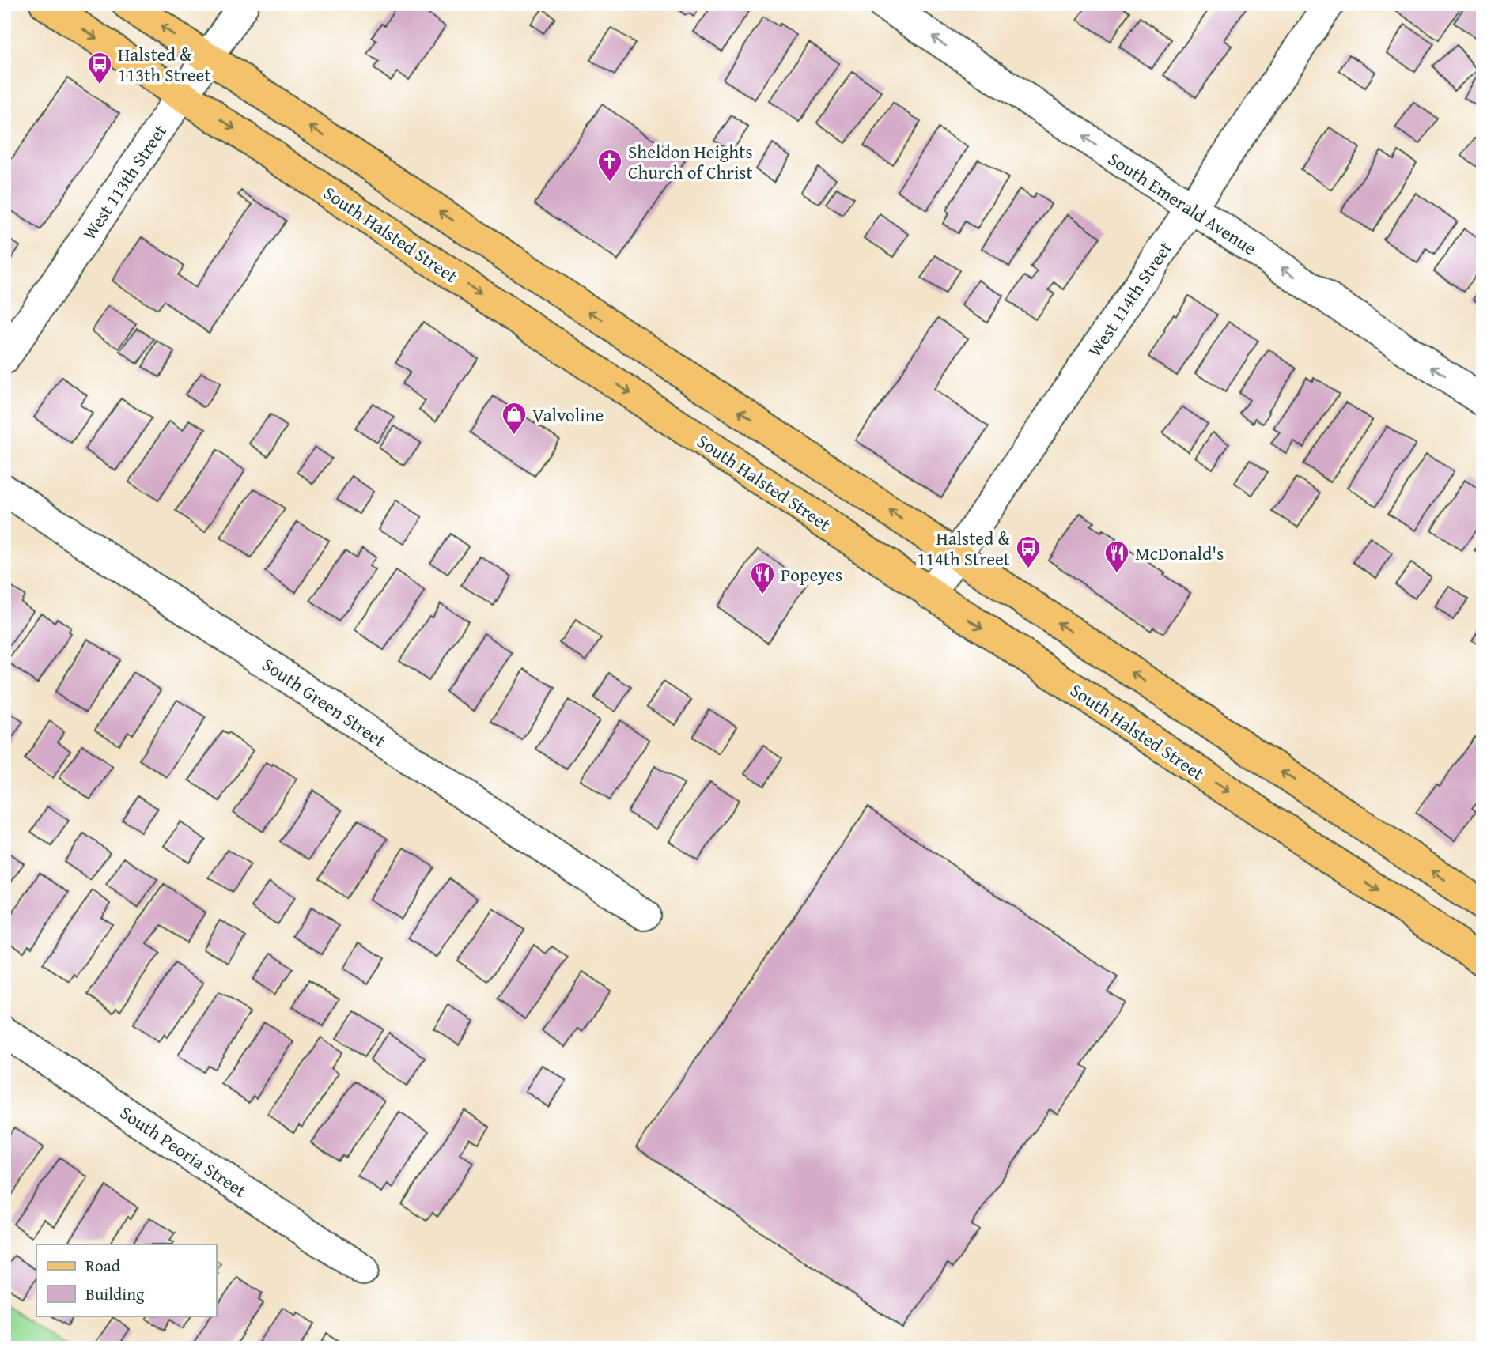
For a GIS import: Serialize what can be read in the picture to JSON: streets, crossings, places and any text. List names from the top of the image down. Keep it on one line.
{"streets":{"main road":["South Halsted Street"],"street":["West 113th Street","South Emerald Avenue","West 114th Street","South Green Street","South Peoria Street"]},"crossings":[["West 113th Street","South Halsted Street"],["South Emerald Avenue","West 114th Street"],["South Halsted Street","West 114th Street"]],"one_way":["South Emerald Avenue"],"places":{"bus stop":["Halsted & 113th Street","Halsted & 114th Street"],"church":["Sheldon Heights Church of Christ"],"shop":["Valvoline"],"restaurant":["McDonald's","Popeyes"]},"legend":["Road","Building"]}
